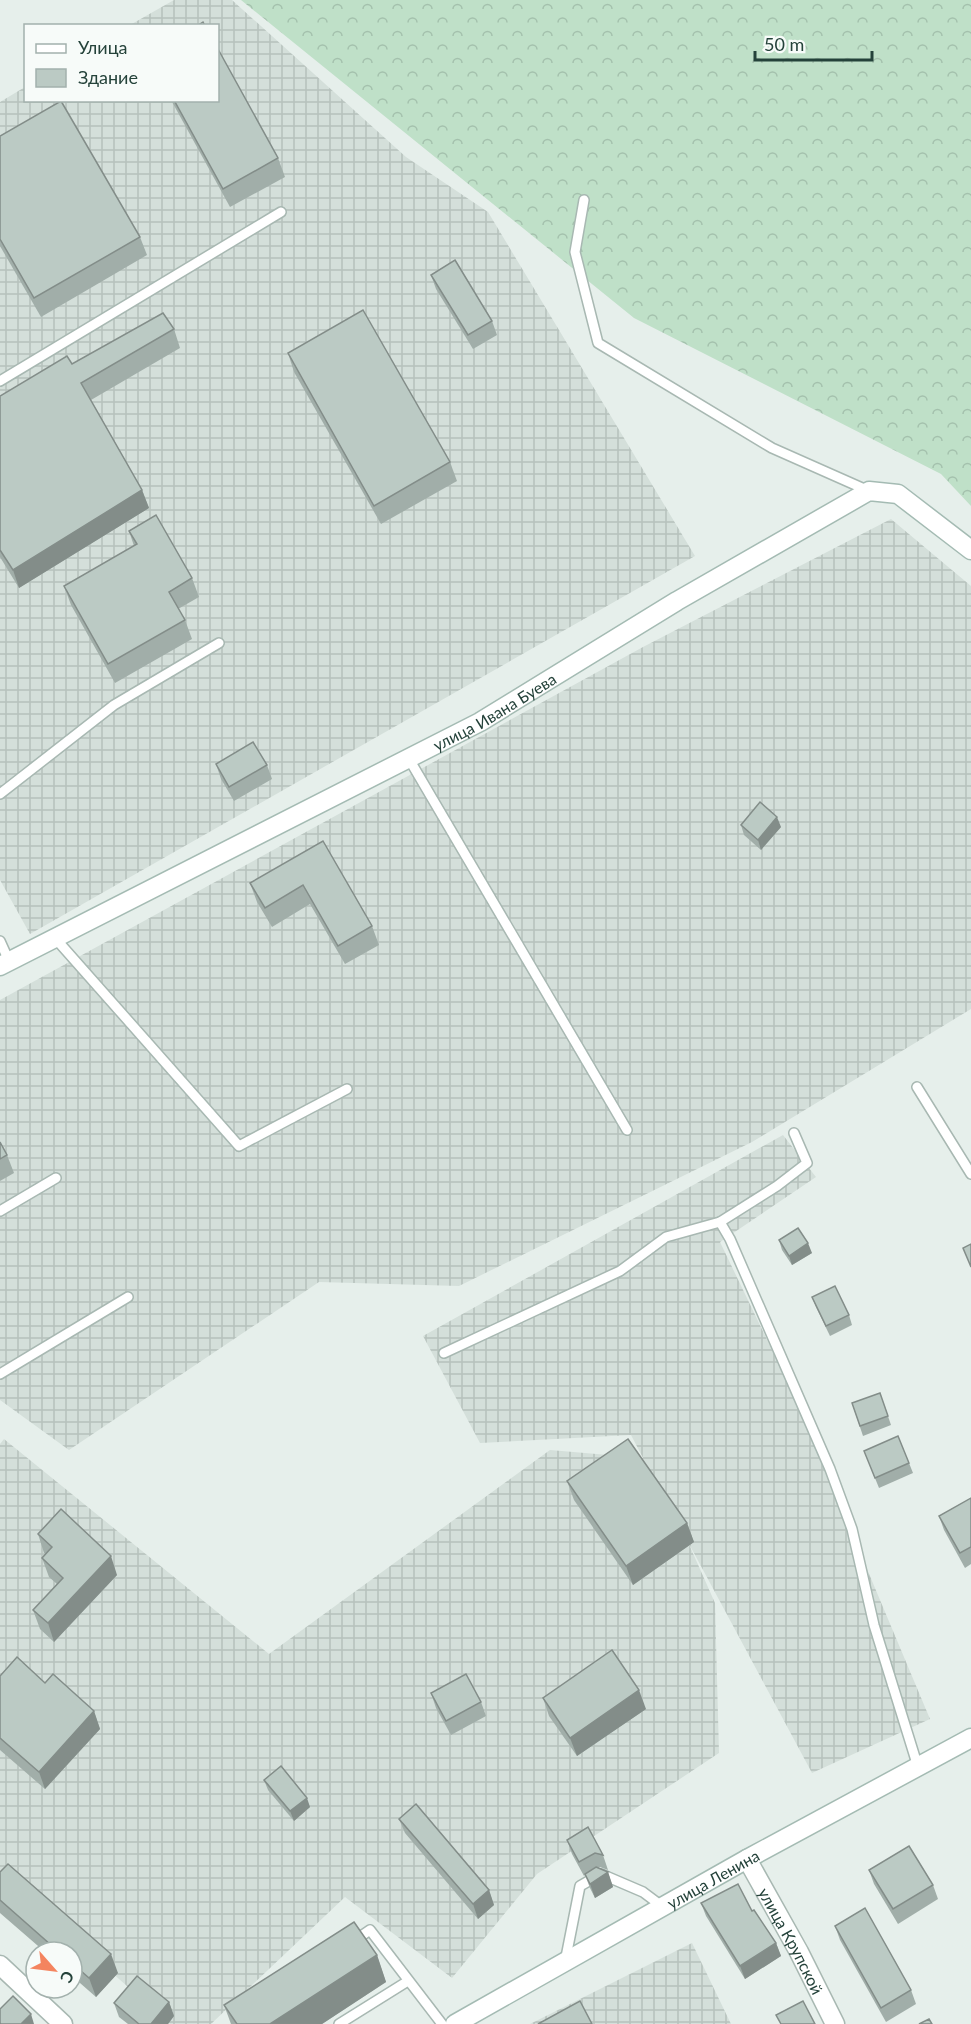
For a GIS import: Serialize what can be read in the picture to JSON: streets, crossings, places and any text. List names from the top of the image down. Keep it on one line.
{"streets":{"street":["улица Ивана Буева","улица Ленина","улица Крупской"]},"crossings":[["улица Ленина","улица Крупской"]],"legend":["Улица","Здание"],"scale_bar":"50 m","north":"bottom right"}
